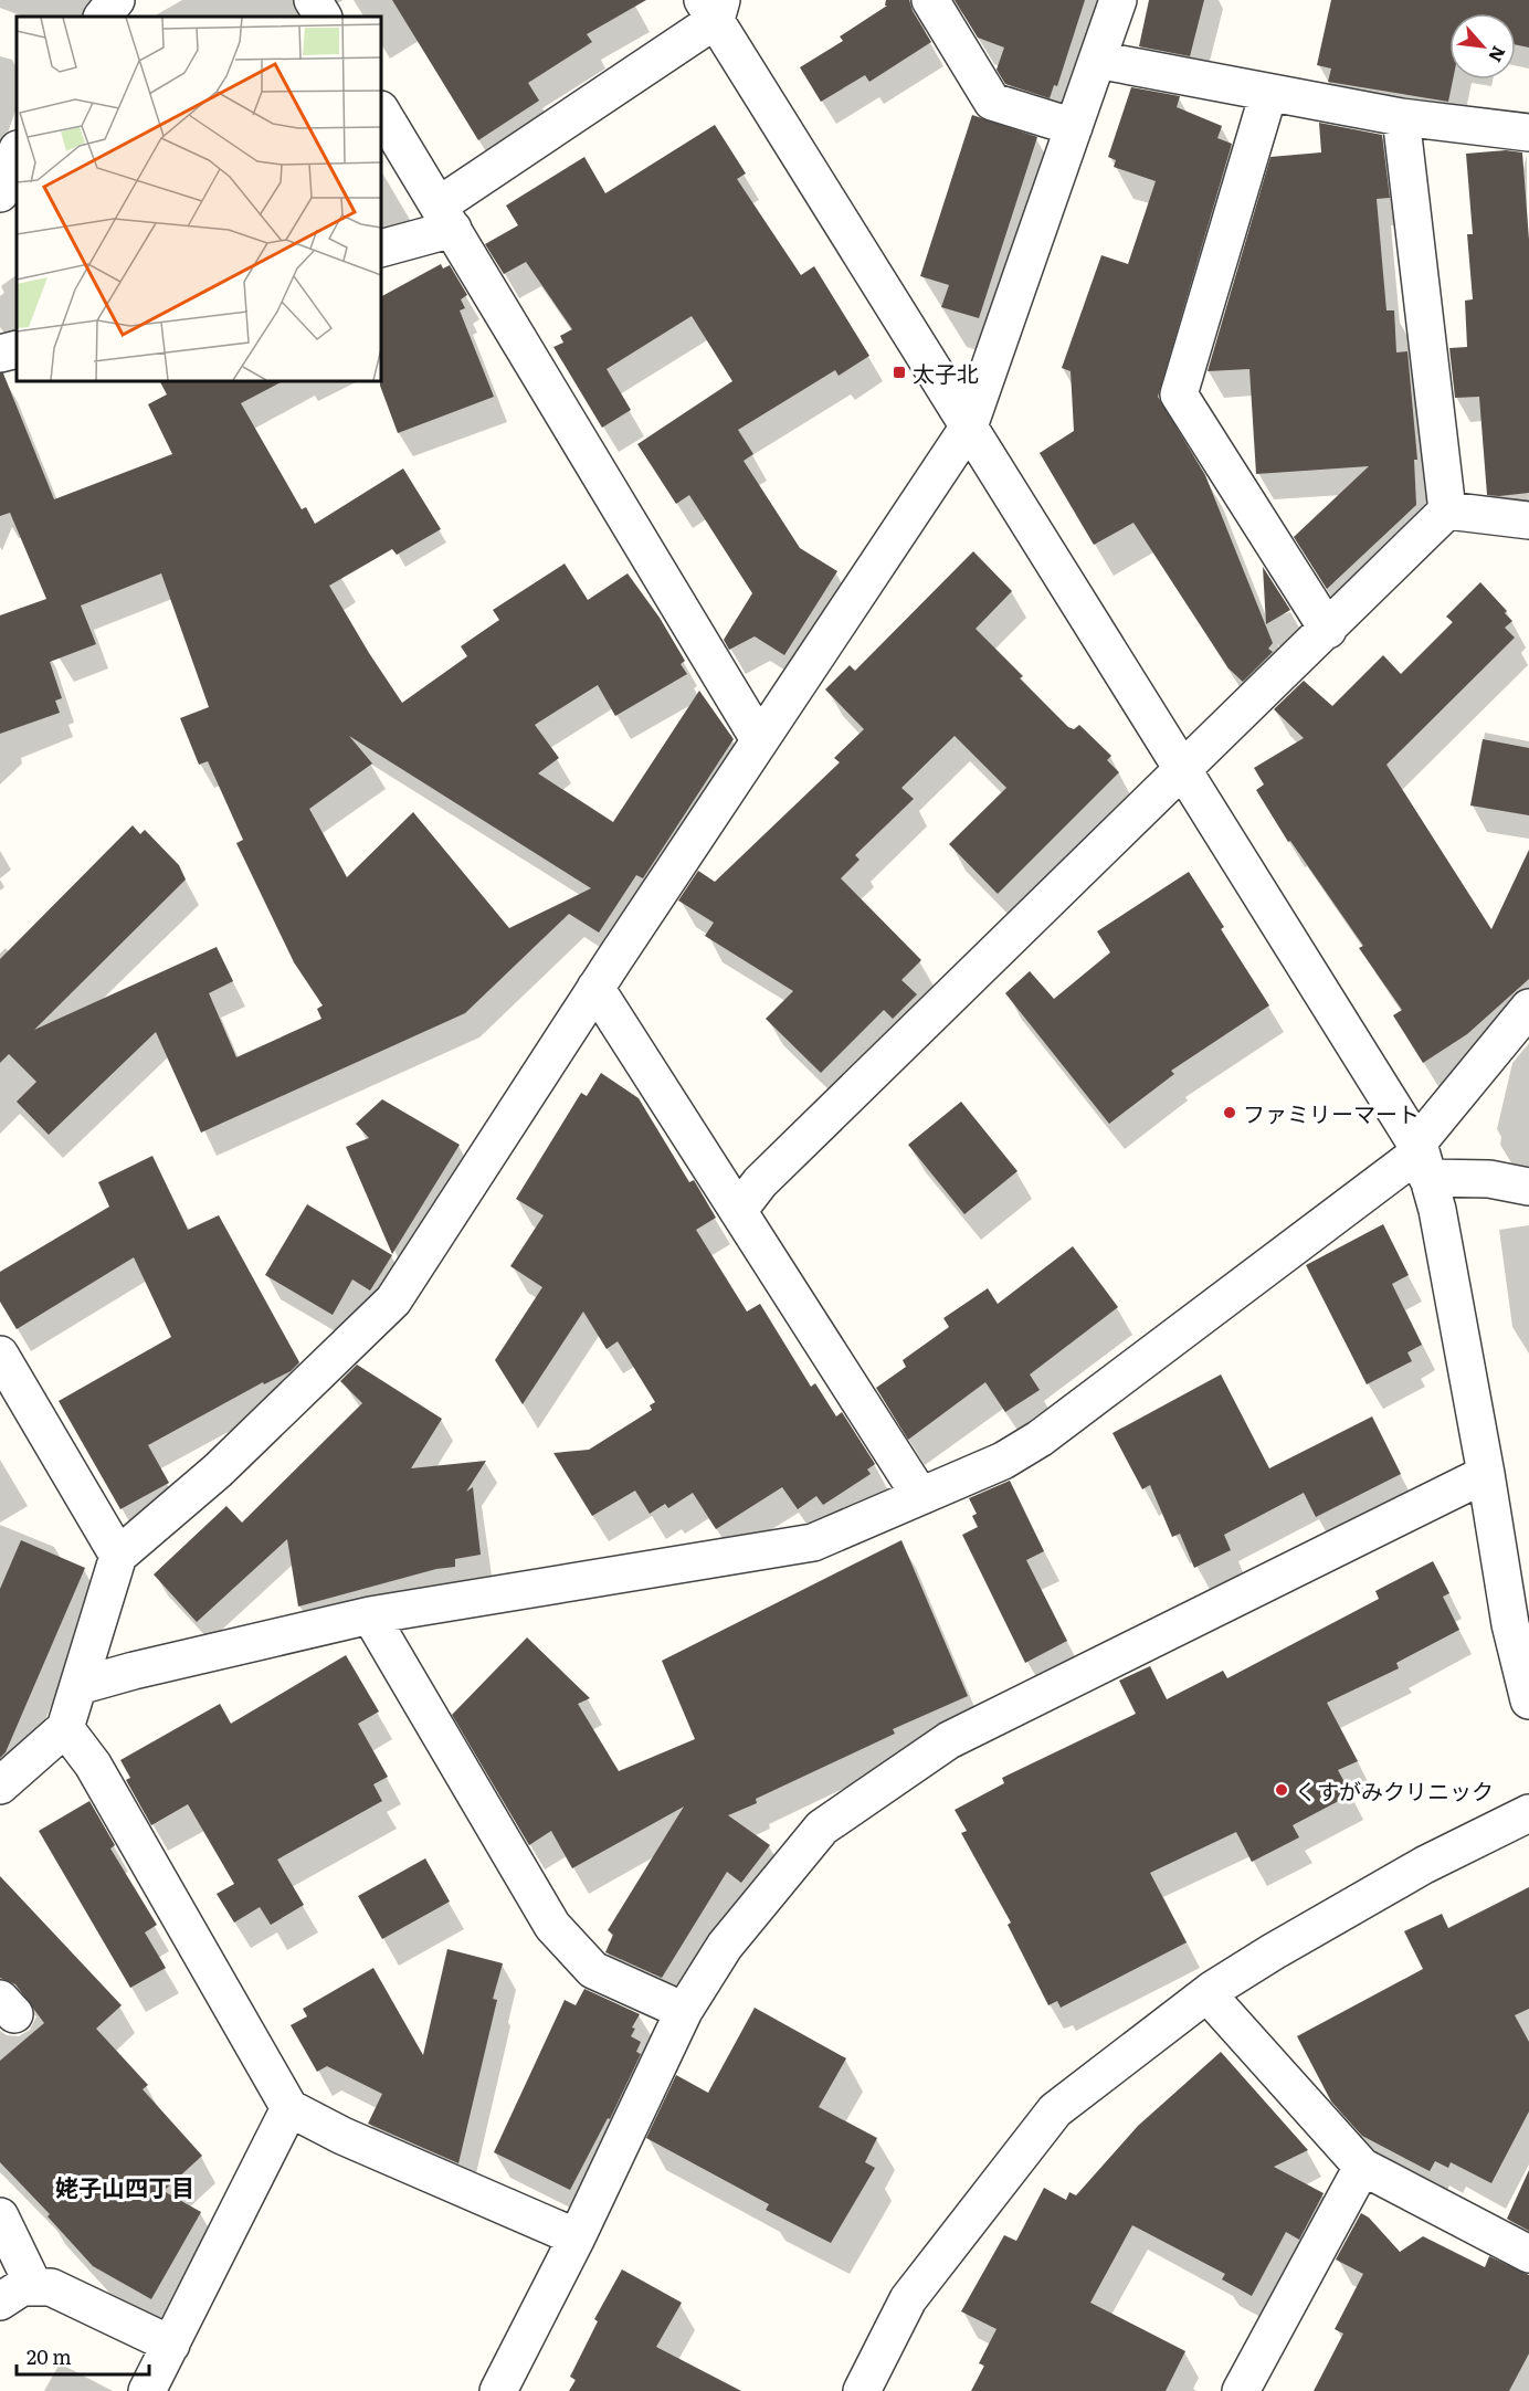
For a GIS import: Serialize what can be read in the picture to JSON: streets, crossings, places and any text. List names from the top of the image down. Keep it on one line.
{"districts":["姥子山四丁目"],"places":{"transit":["太子北"],"other":["ファミリーマート","くすがみクリニック"]},"scale_bar":"20 m","north":"bottom right"}
